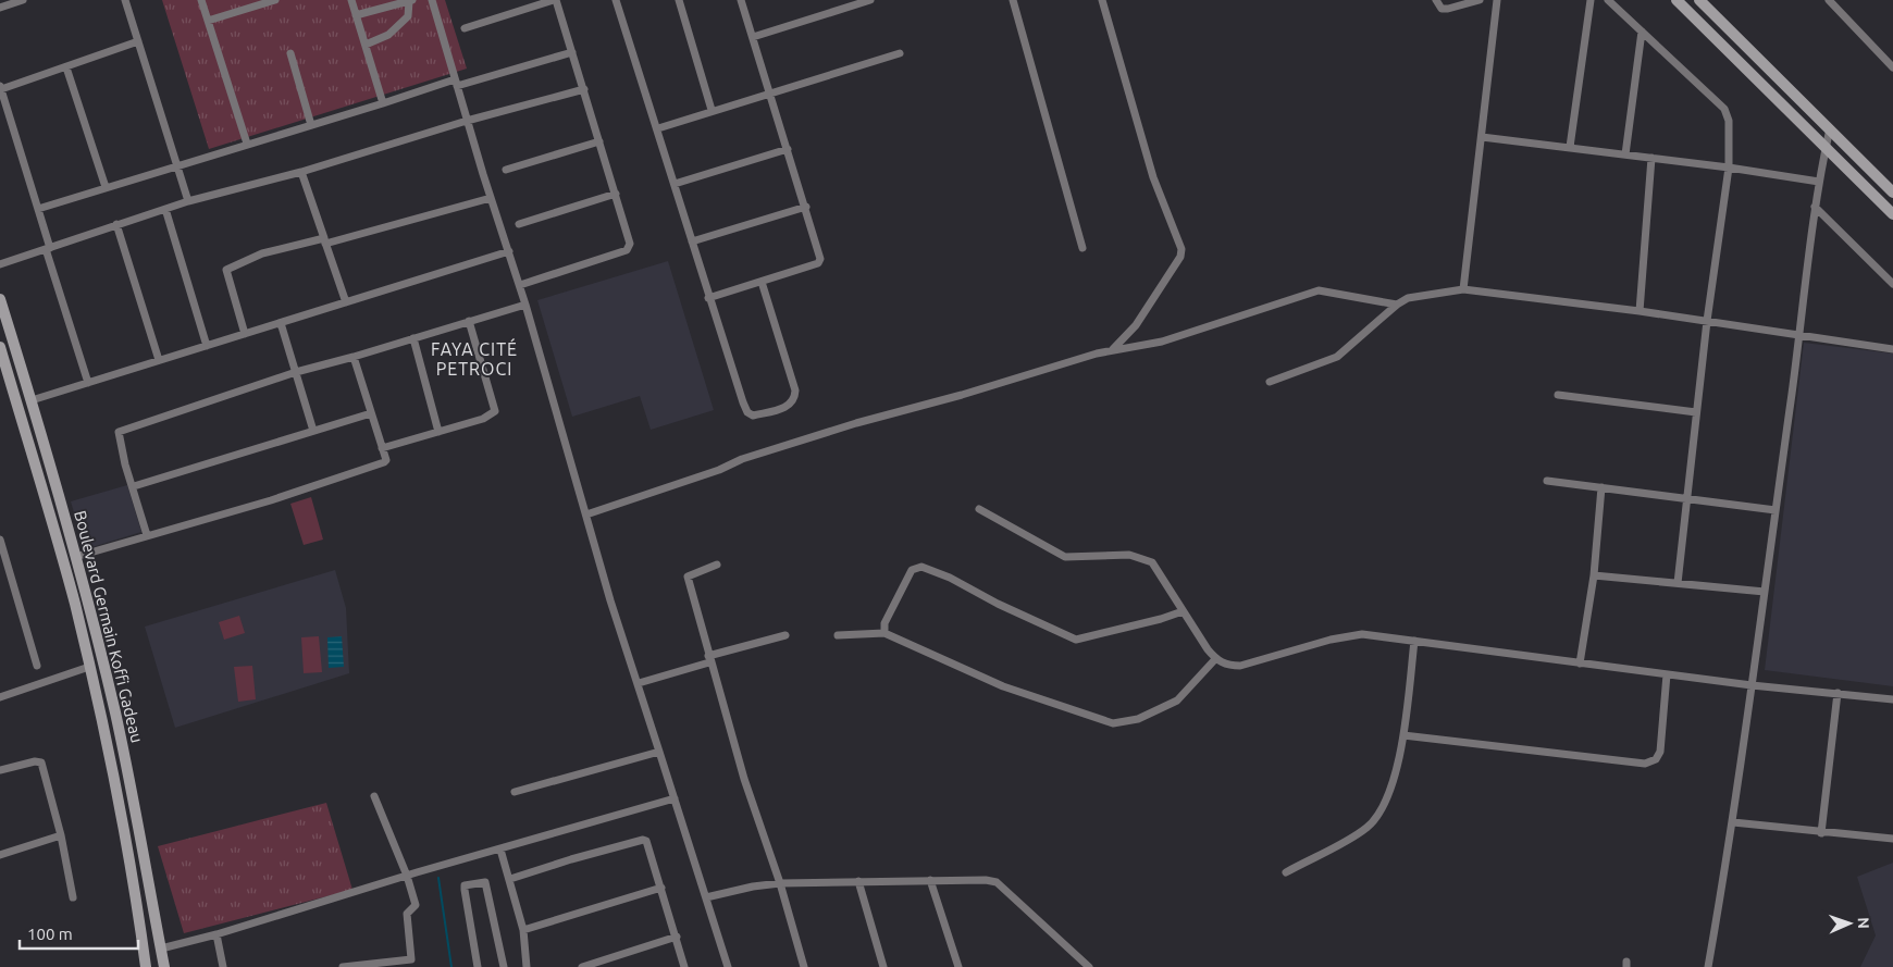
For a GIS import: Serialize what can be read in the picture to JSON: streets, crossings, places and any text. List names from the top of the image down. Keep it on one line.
{"streets":{"main road":["Boulevard Germain Koffi Gadeau"]},"districts":["FAYA CITÉ PETROCI"],"scale_bar":"100 m","north":"right"}
